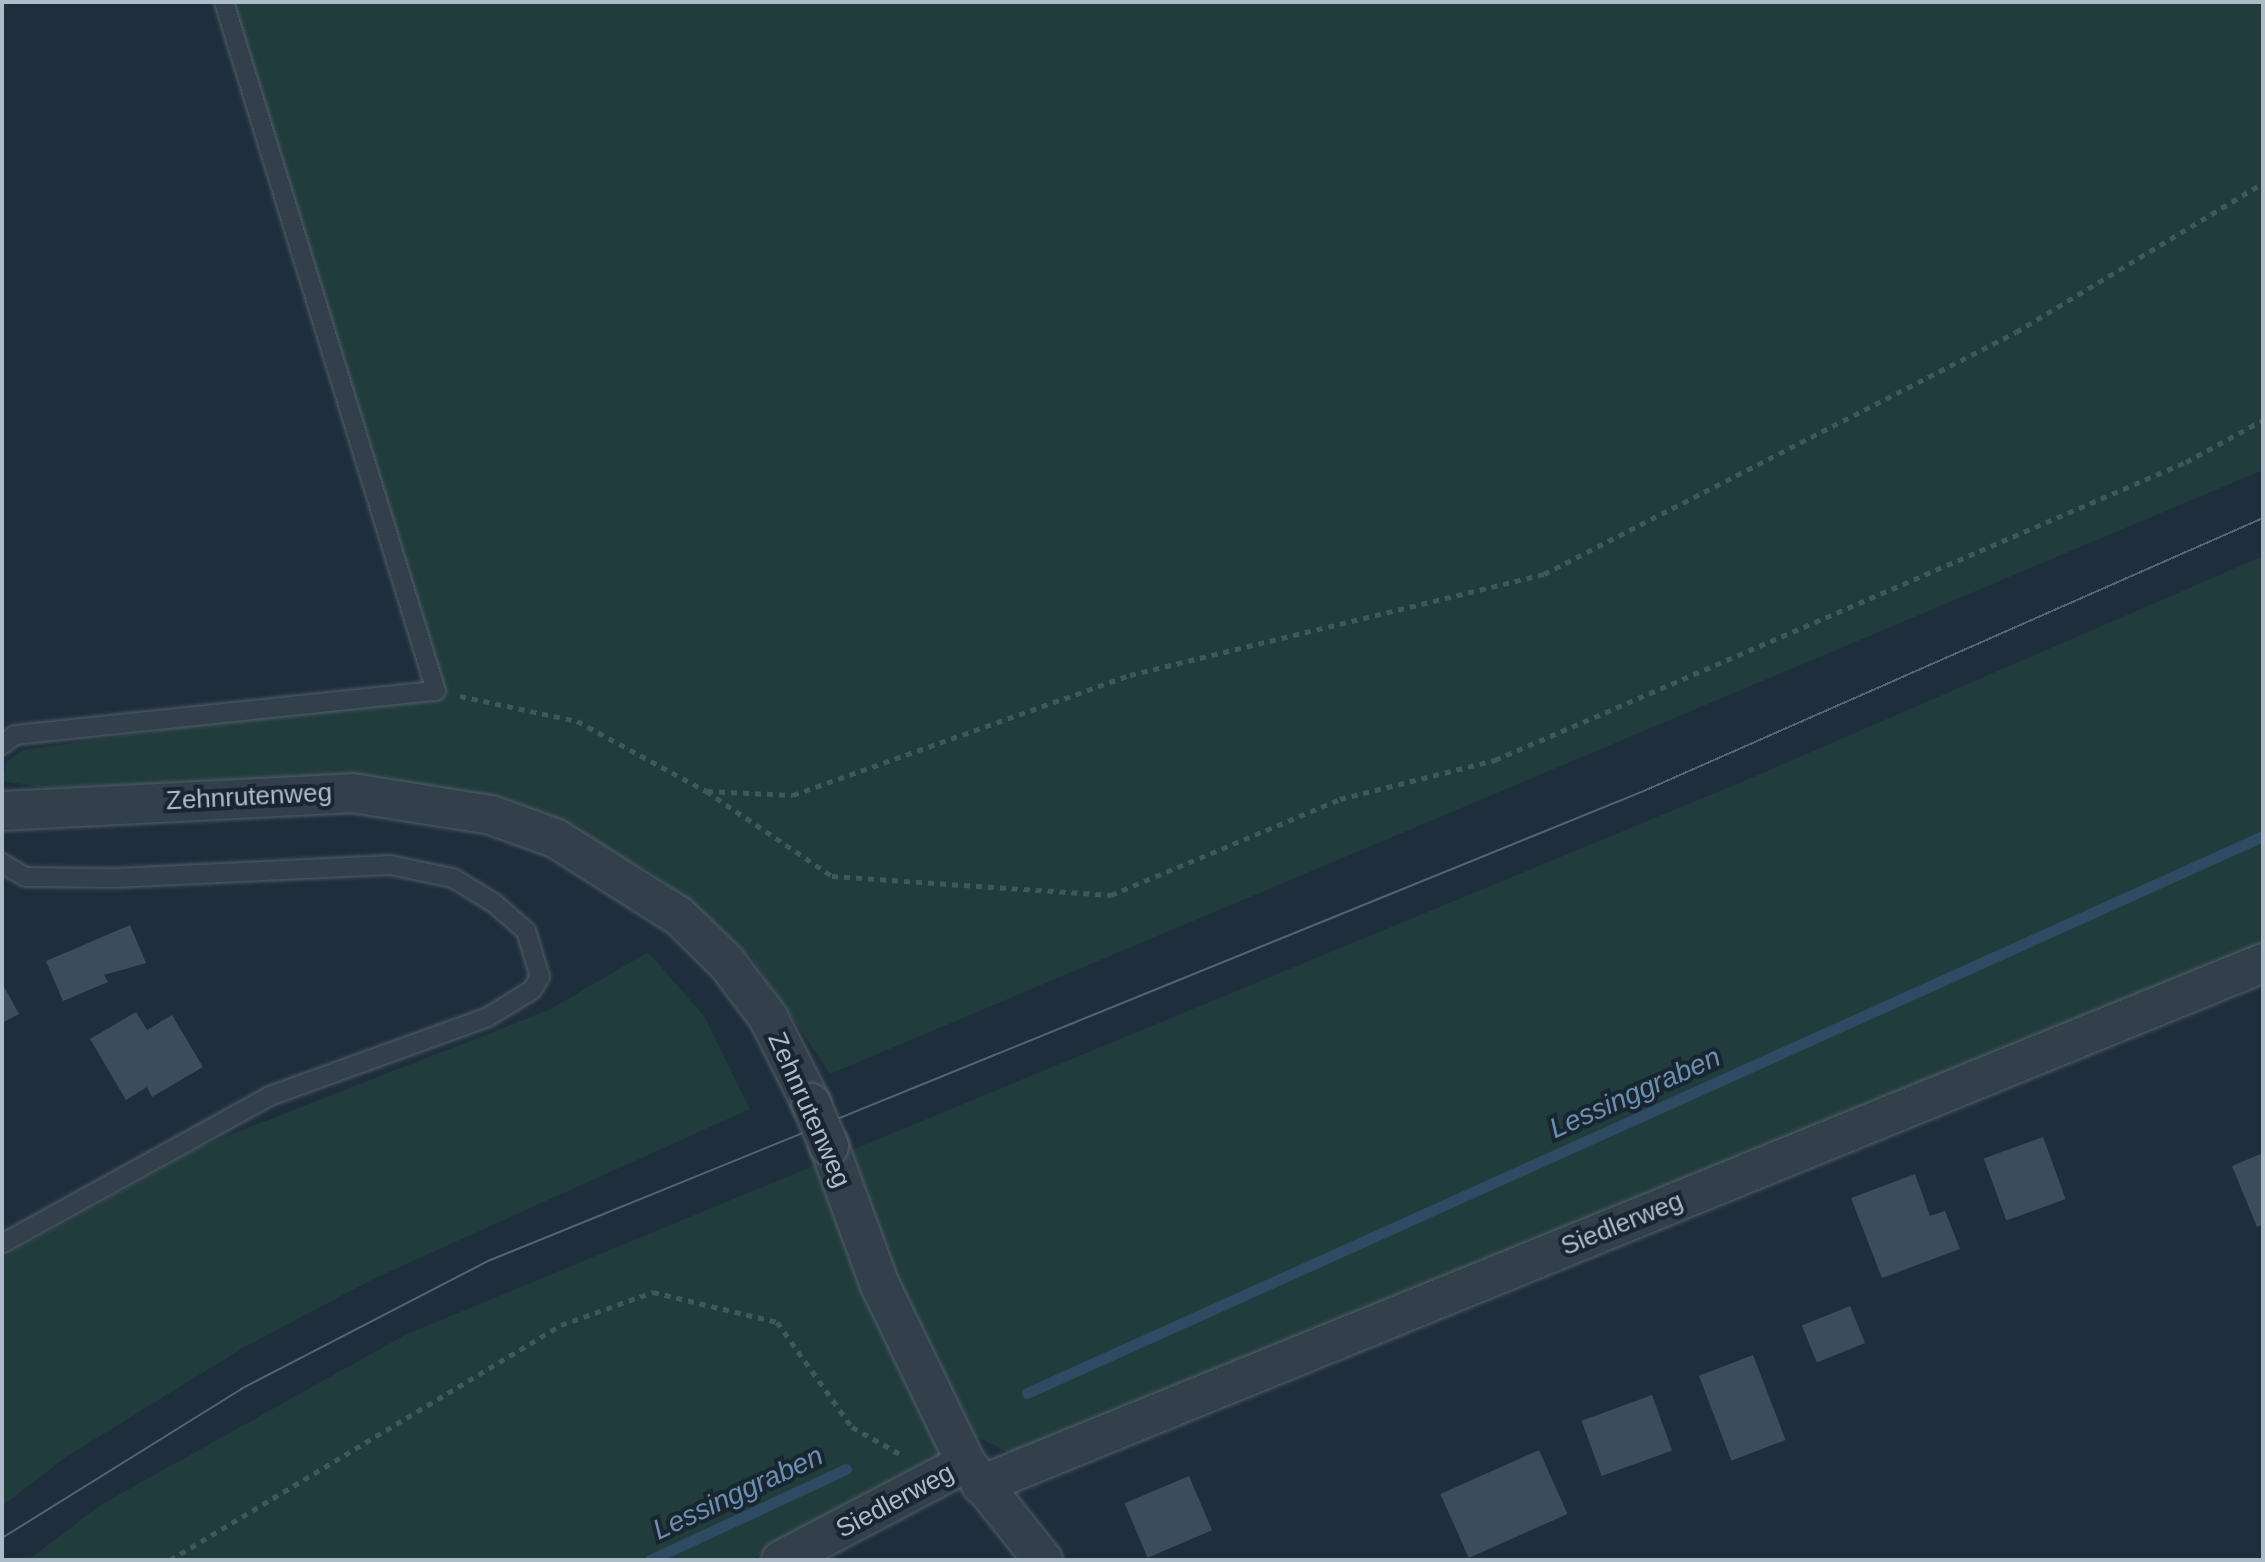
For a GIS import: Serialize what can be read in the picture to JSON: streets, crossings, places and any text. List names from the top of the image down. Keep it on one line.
{"streets":{"street":["Zehnrutenweg","Siedlerweg"]},"crossings":[["Zehnrutenweg","Siedlerweg"]],"water":["Lessinggraben"]}
